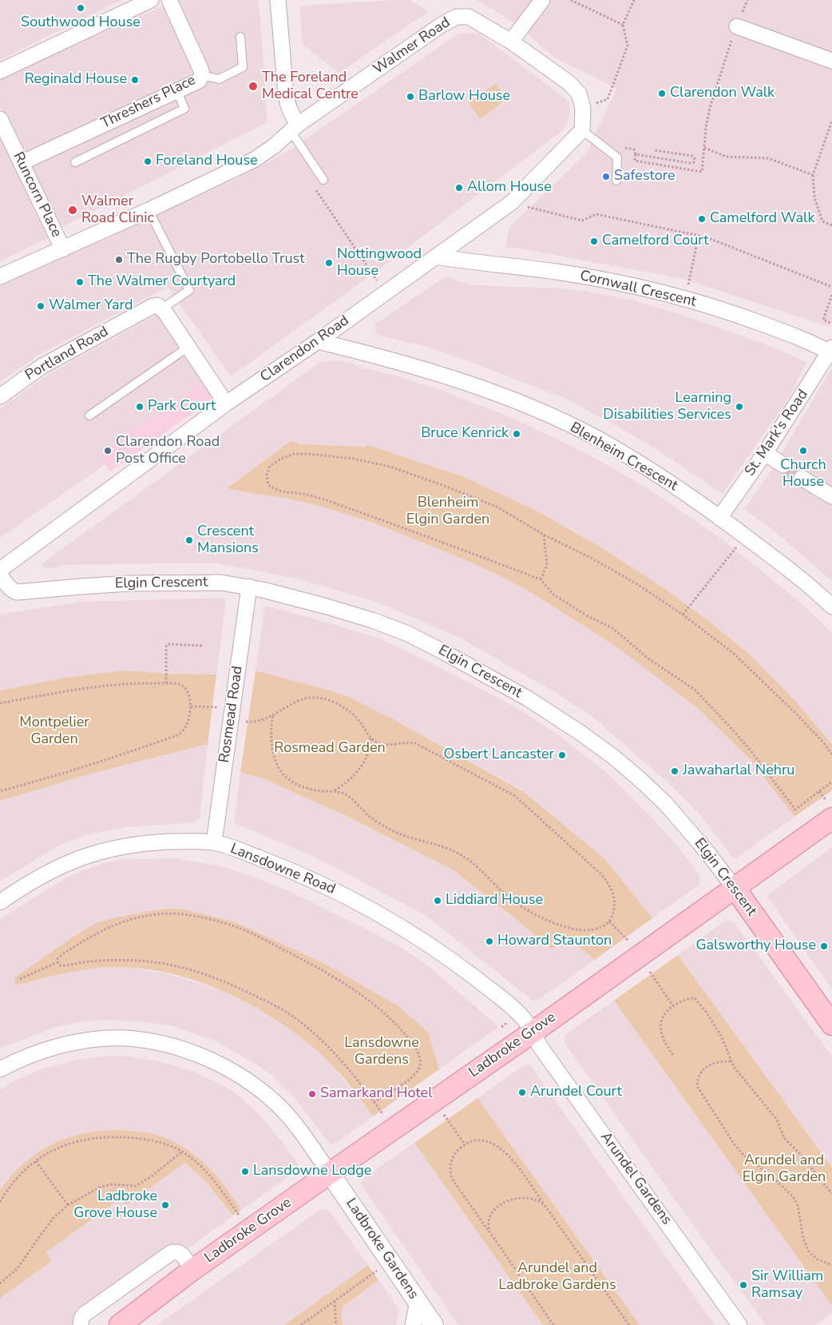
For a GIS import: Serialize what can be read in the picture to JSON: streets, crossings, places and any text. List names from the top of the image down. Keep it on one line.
{"streets":{"main road":["Elgin Crescent","Ladbroke Grove"],"street":["Walmer Road","Threshers Place","Runcorn Place","Cornwall Crescent","Clarendon Road","Portland Road","St. Mark's Road","Blenheim Crescent","Rosmead Road","Lansdowne Road","Arundel Gardens","Ladbroke Gardens"]},"crossings":[["Walmer Road","Runcorn Place"],["Threshers Place","Runcorn Place"],["Cornwall Crescent","Clarendon Road"],["Cornwall Crescent","St. Mark's Road"],["Clarendon Road","Blenheim Crescent"],["St. Mark's Road","Blenheim Crescent"],["Elgin Crescent","Rosmead Road"],["Elgin Crescent","Ladbroke Grove"],["Rosmead Road","Lansdowne Road"],["Lansdowne Road","Ladbroke Grove"],["Lansdowne Road","Arundel Gardens"],["Ladbroke Grove","Arundel Gardens"],["Ladbroke Grove","Ladbroke Gardens"]],"parks":["Blenheim Elgin Garden","Montpelier Garden","Rosmead Garden","Lansdowne Gardens","Arundel and Elgin Garden","Arundel and Ladbroke Gardens"],"places":["Southwood House","Reginald House","The Foreland Medical Centre","Clarendon Walk","Barlow House","Foreland House","Safestore","Allom House","Walmer Road Clinic","Camelford Walk","Camelford Court","The Rugby Portobello Trust","Nottingwood House","The Walmer Courtyard","Walmer Yard","Park Court","Learning Disabilities Services","Bruce Kenrick","Clarendon Road Post Office","Church House","Crescent Mansions","Osbert Lancaster","Jawaharlal Nehru","Liddiard House","Howard Staunton","Galsworthy House","Arundel Court","Samarkand Hotel","Lansdowne Lodge","Ladbroke Grove House","Sir William Ramsay"]}
